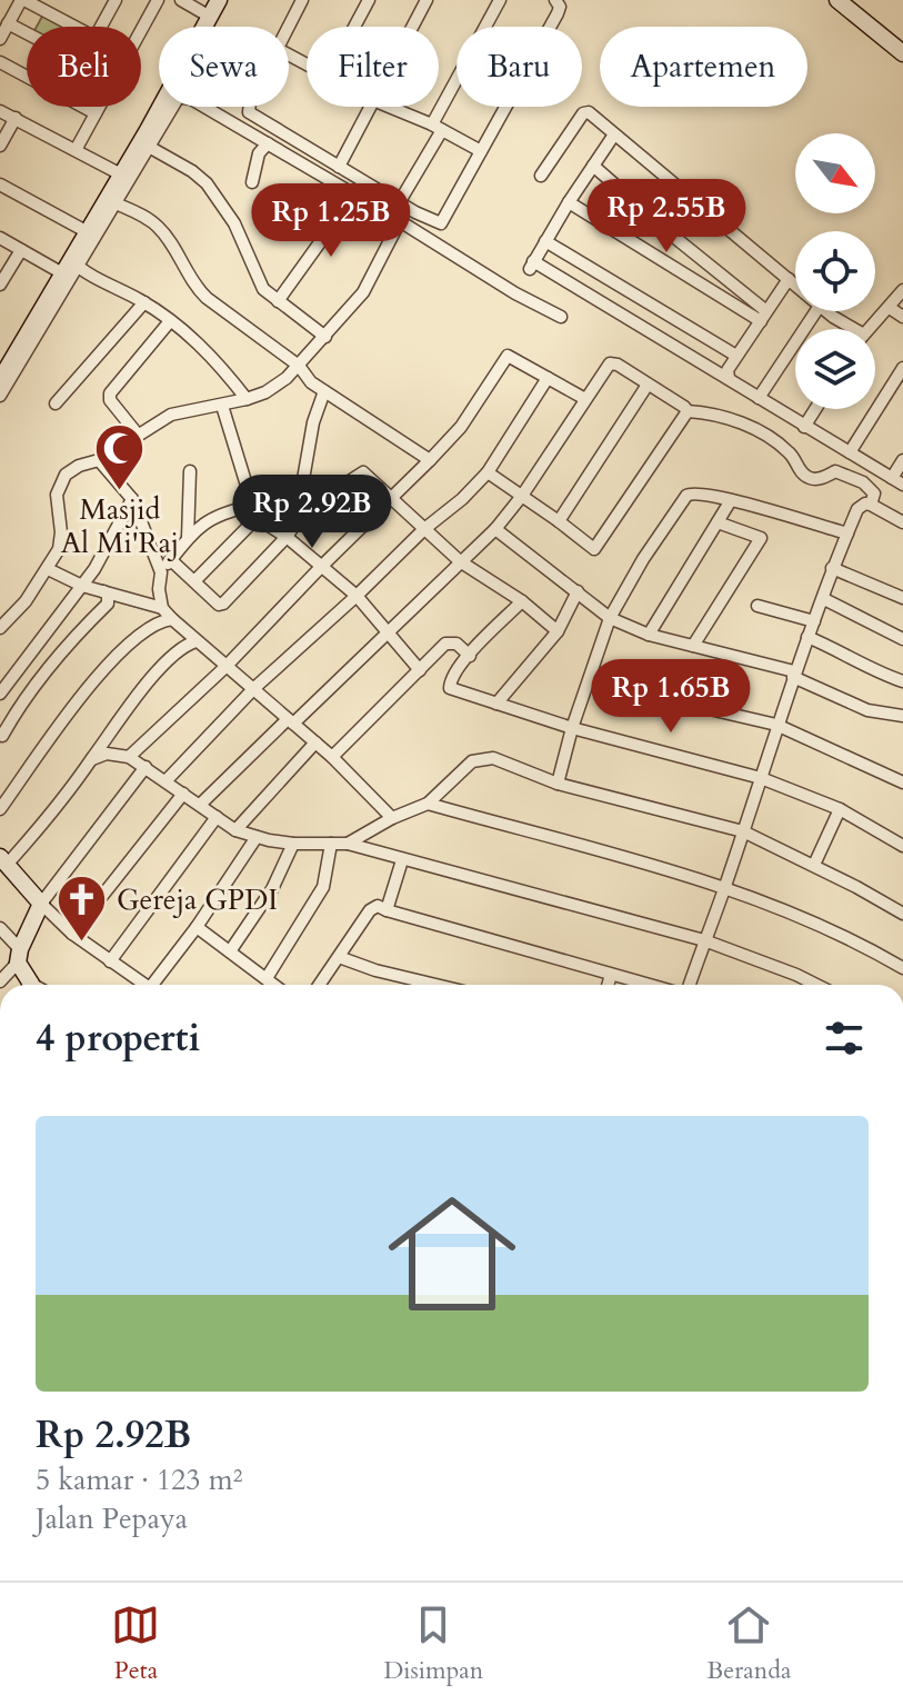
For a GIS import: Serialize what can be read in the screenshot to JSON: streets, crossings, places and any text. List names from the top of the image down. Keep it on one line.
{"places":{"mosque":["Masjid Al Mi'Raj"],"church":["Gereja GPDI"]},"north":"bottom right","page":{"chip":["Beli","Sewa","Filter","Baru","Apartemen"],"price":["Rp 2.55B","Rp 1.25B","Rp 2.92B","Rp 1.65B"],"heading":"4 properti","list":[{"name":"Rp 2.92B","note":"5 kamar · 123 m² · Jalan Pepaya"}],"tabs":["Peta","Disimpan","Beranda"]}}
